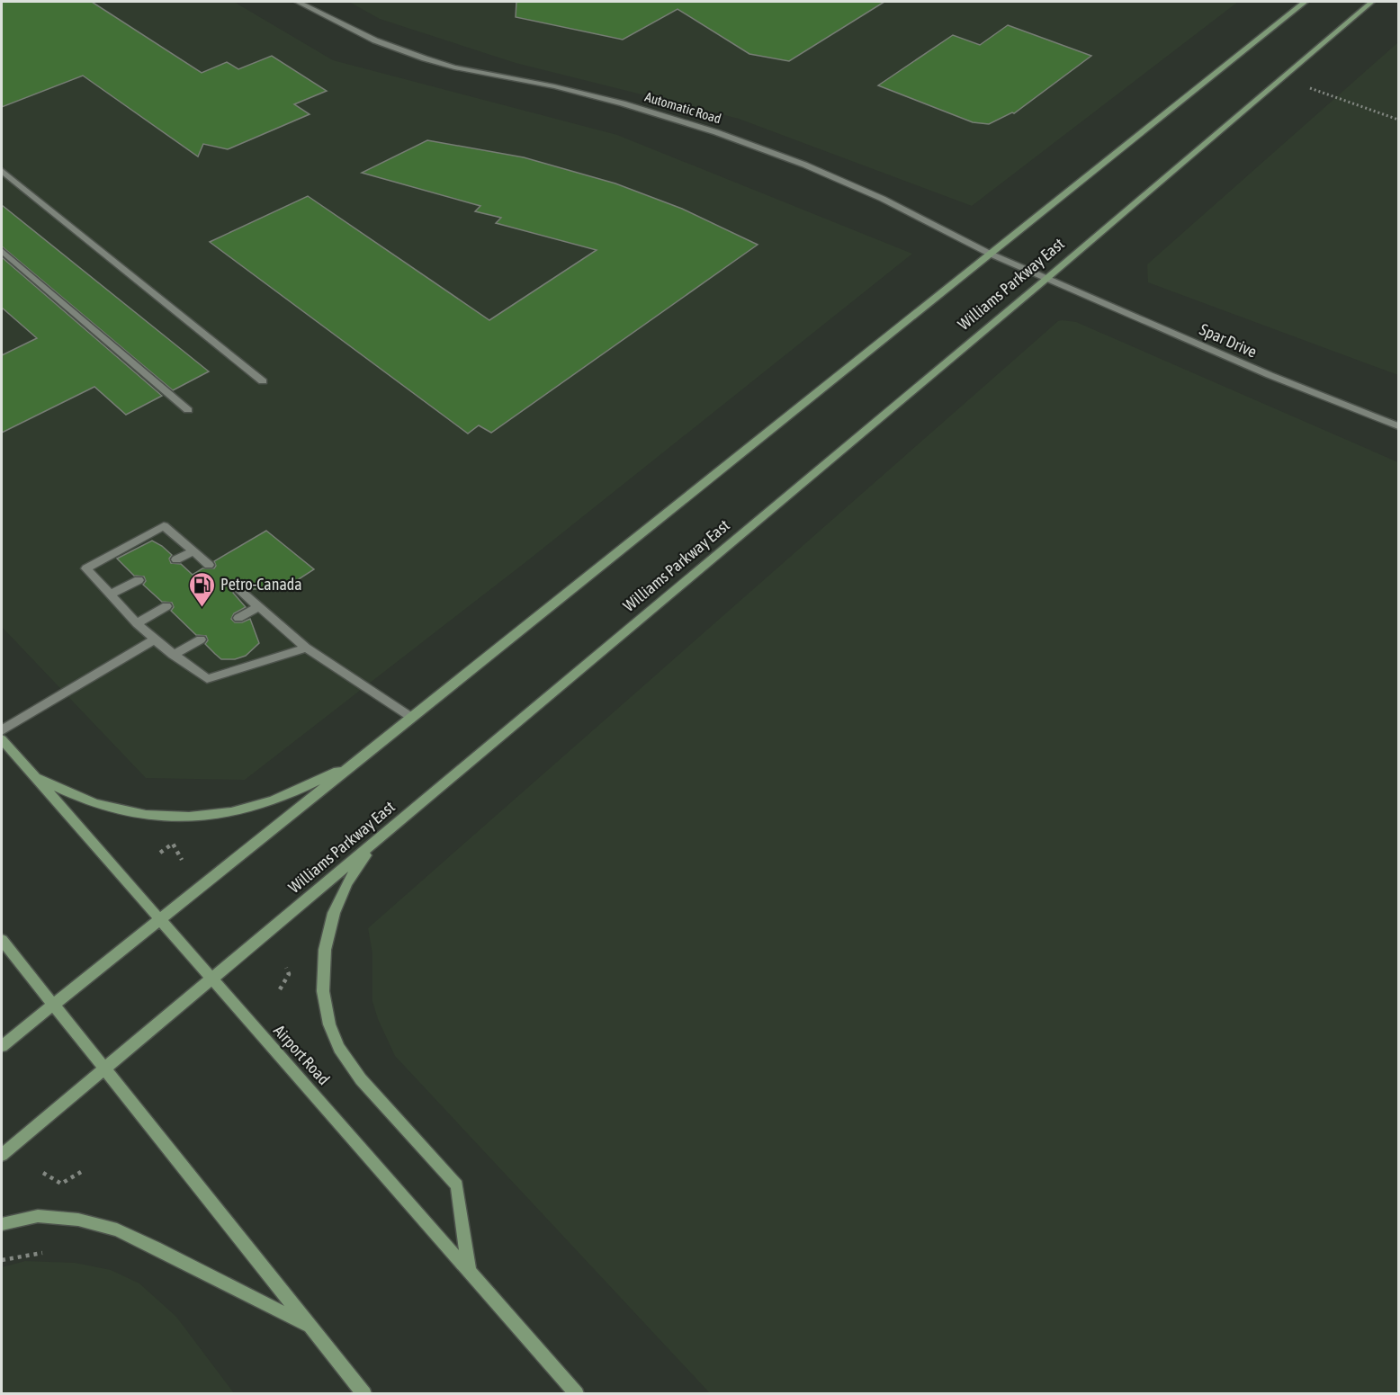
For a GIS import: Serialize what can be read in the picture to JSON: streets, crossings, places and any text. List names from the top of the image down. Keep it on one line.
{"streets":{"main road":["Williams Parkway East","Airport Road"],"street":["Automatic Road","Spar Drive"]},"crossings":[["Automatic Road","Williams Parkway East"],["Automatic Road","Spar Drive"],["Williams Parkway East","Spar Drive"],["Williams Parkway East","Airport Road"]],"places":{"fuel station":["Petro-Canada"]}}
